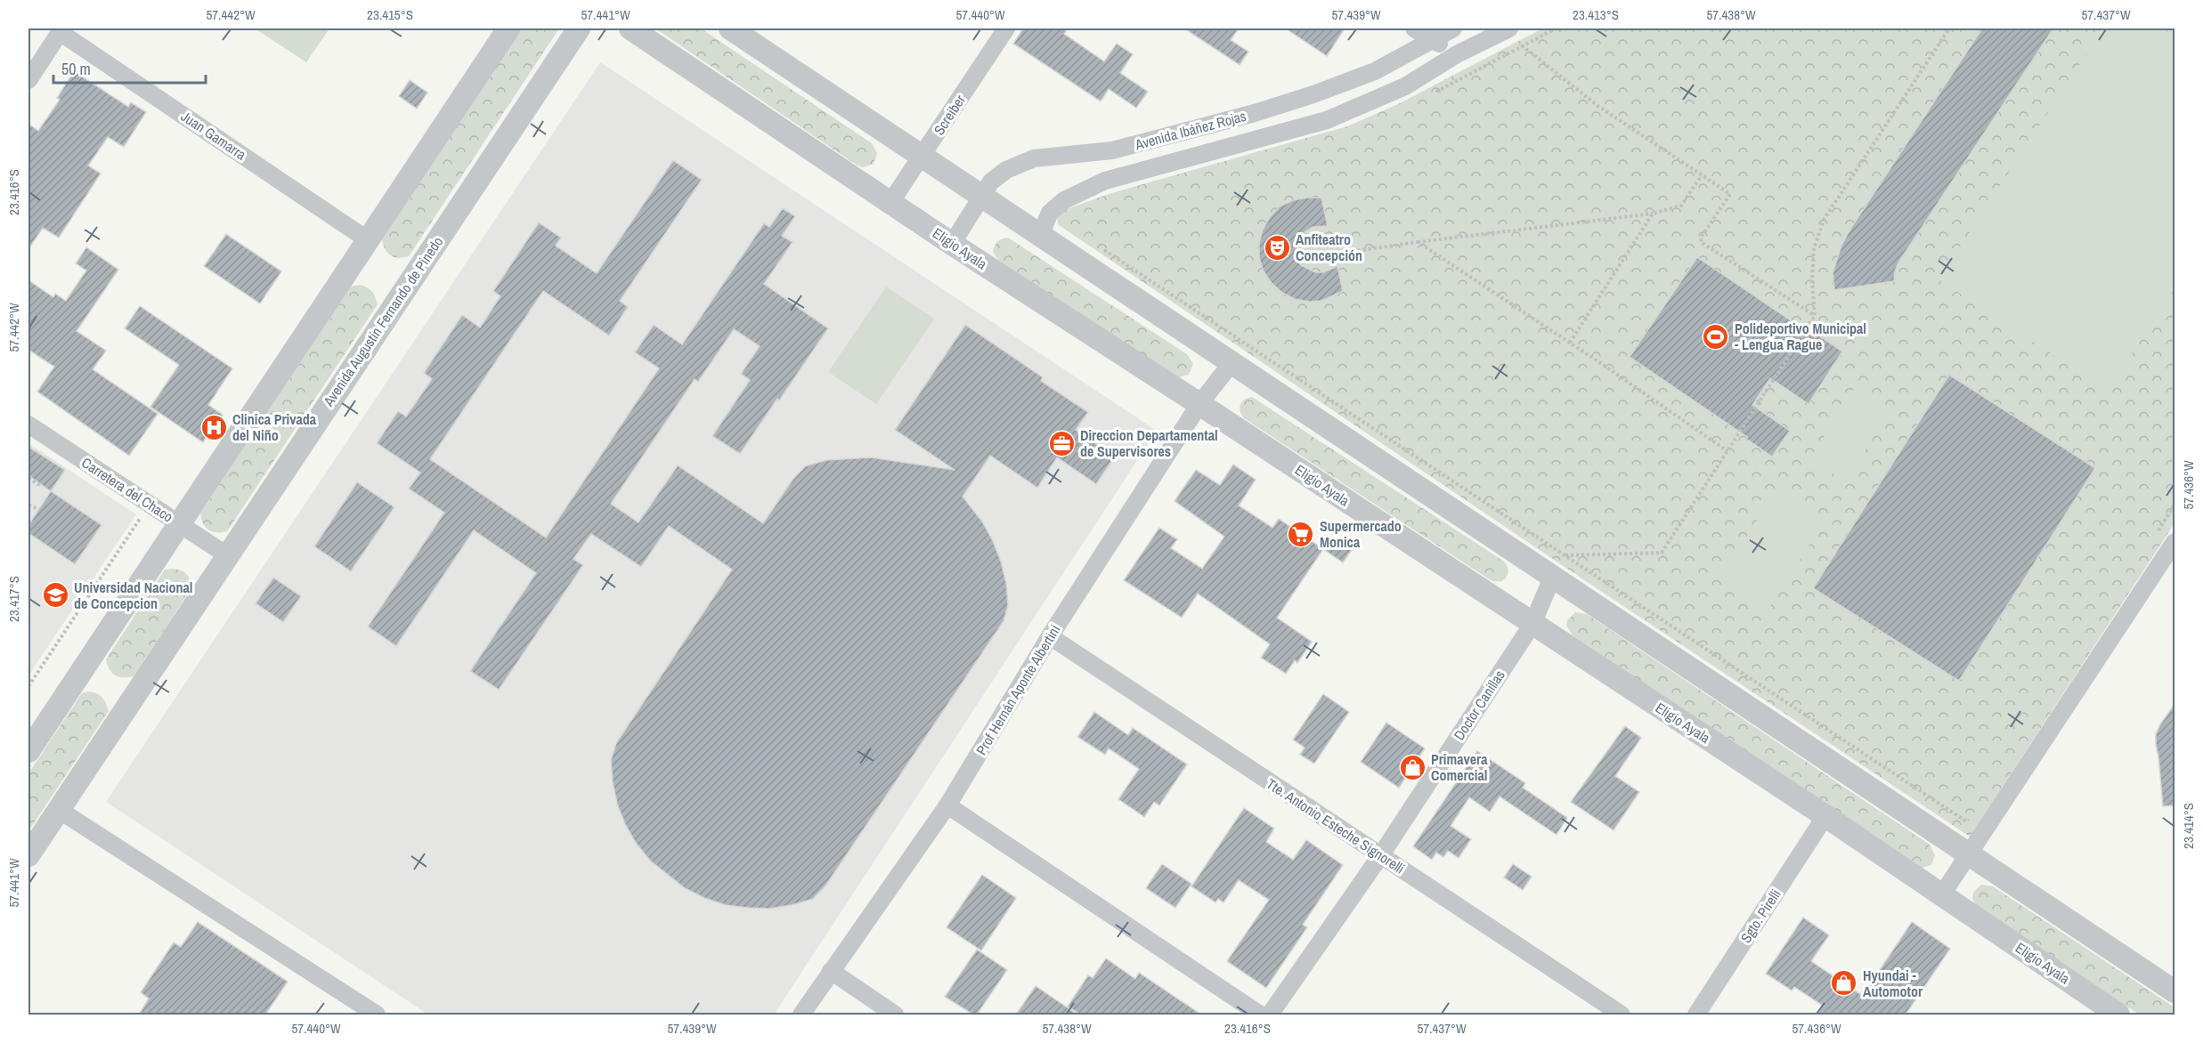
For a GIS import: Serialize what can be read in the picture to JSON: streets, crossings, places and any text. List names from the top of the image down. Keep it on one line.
{"streets":{"street":["Screiber","Avenida Ibáñez Rojas","Juan Gamarra","Eligio Ayala","Avenida Augustín Fernando de Pinedo","Carretera del Chaco","Prof Hernán Aponte Albertini","Doctor Canillas","Tte. Antonio Esteche Signorelli","Sgto. Pirelli"]},"crossings":[["Screiber","Eligio Ayala"],["Avenida Ibáñez Rojas","Eligio Ayala"],["Eligio Ayala","Prof Hernán Aponte Albertini"],["Eligio Ayala","Doctor Canillas"],["Eligio Ayala","Sgto. Pirelli"],["Avenida Augustín Fernando de Pinedo","Carretera del Chaco"],["Prof Hernán Aponte Albertini","Tte. Antonio Esteche Signorelli"],["Doctor Canillas","Tte. Antonio Esteche Signorelli"]],"places":{"theatre":["Anfiteatro Concepción"],"sports":["Polideportivo Municipal - Lengua Rague"],"hospital":["Clinica Privada del Niño"],"office":["Direccion Departamental de Supervisores"],"supermarket":["Supermercado Monica"],"school or university":["Universidad Nacional de Concepcion"],"shop":["Primavera Comercial","Hyundai - Automotor"]},"scale_bar":"50 m","coordinates":["57.442°W","23.415°S","57.441°W","57.440°W","57.439°W","23.413°S","57.438°W","57.437°W","23.416°S","57.436°W","23.417°S","23.414°S"]}
